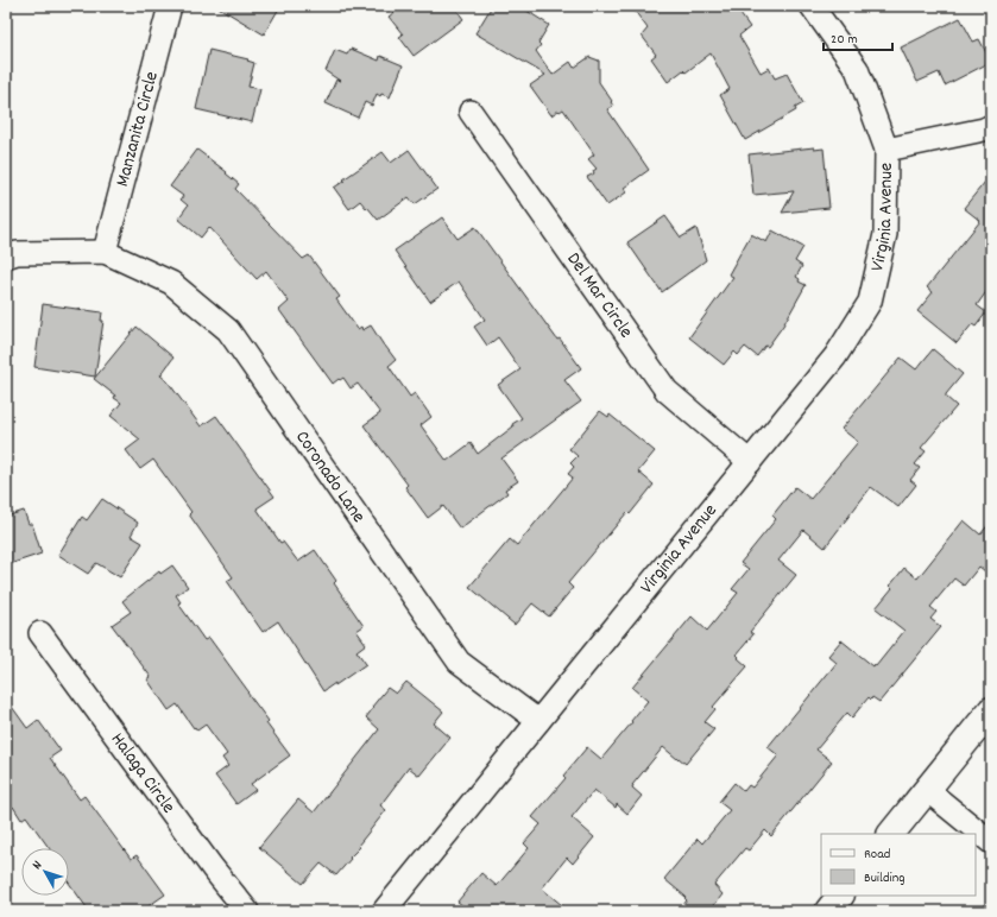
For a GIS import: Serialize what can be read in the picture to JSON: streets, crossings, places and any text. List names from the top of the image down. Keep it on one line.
{"streets":{"street":["Manzanita Circle","Virginia Avenue","Del Mar Circle","Coronado Lane","Halaga Circle"]},"crossings":[["Manzanita Circle","Coronado Lane"],["Virginia Avenue","Del Mar Circle"],["Virginia Avenue","Coronado Lane"]],"legend":["Road","Building"],"scale_bar":"20 m","north":"top left"}
